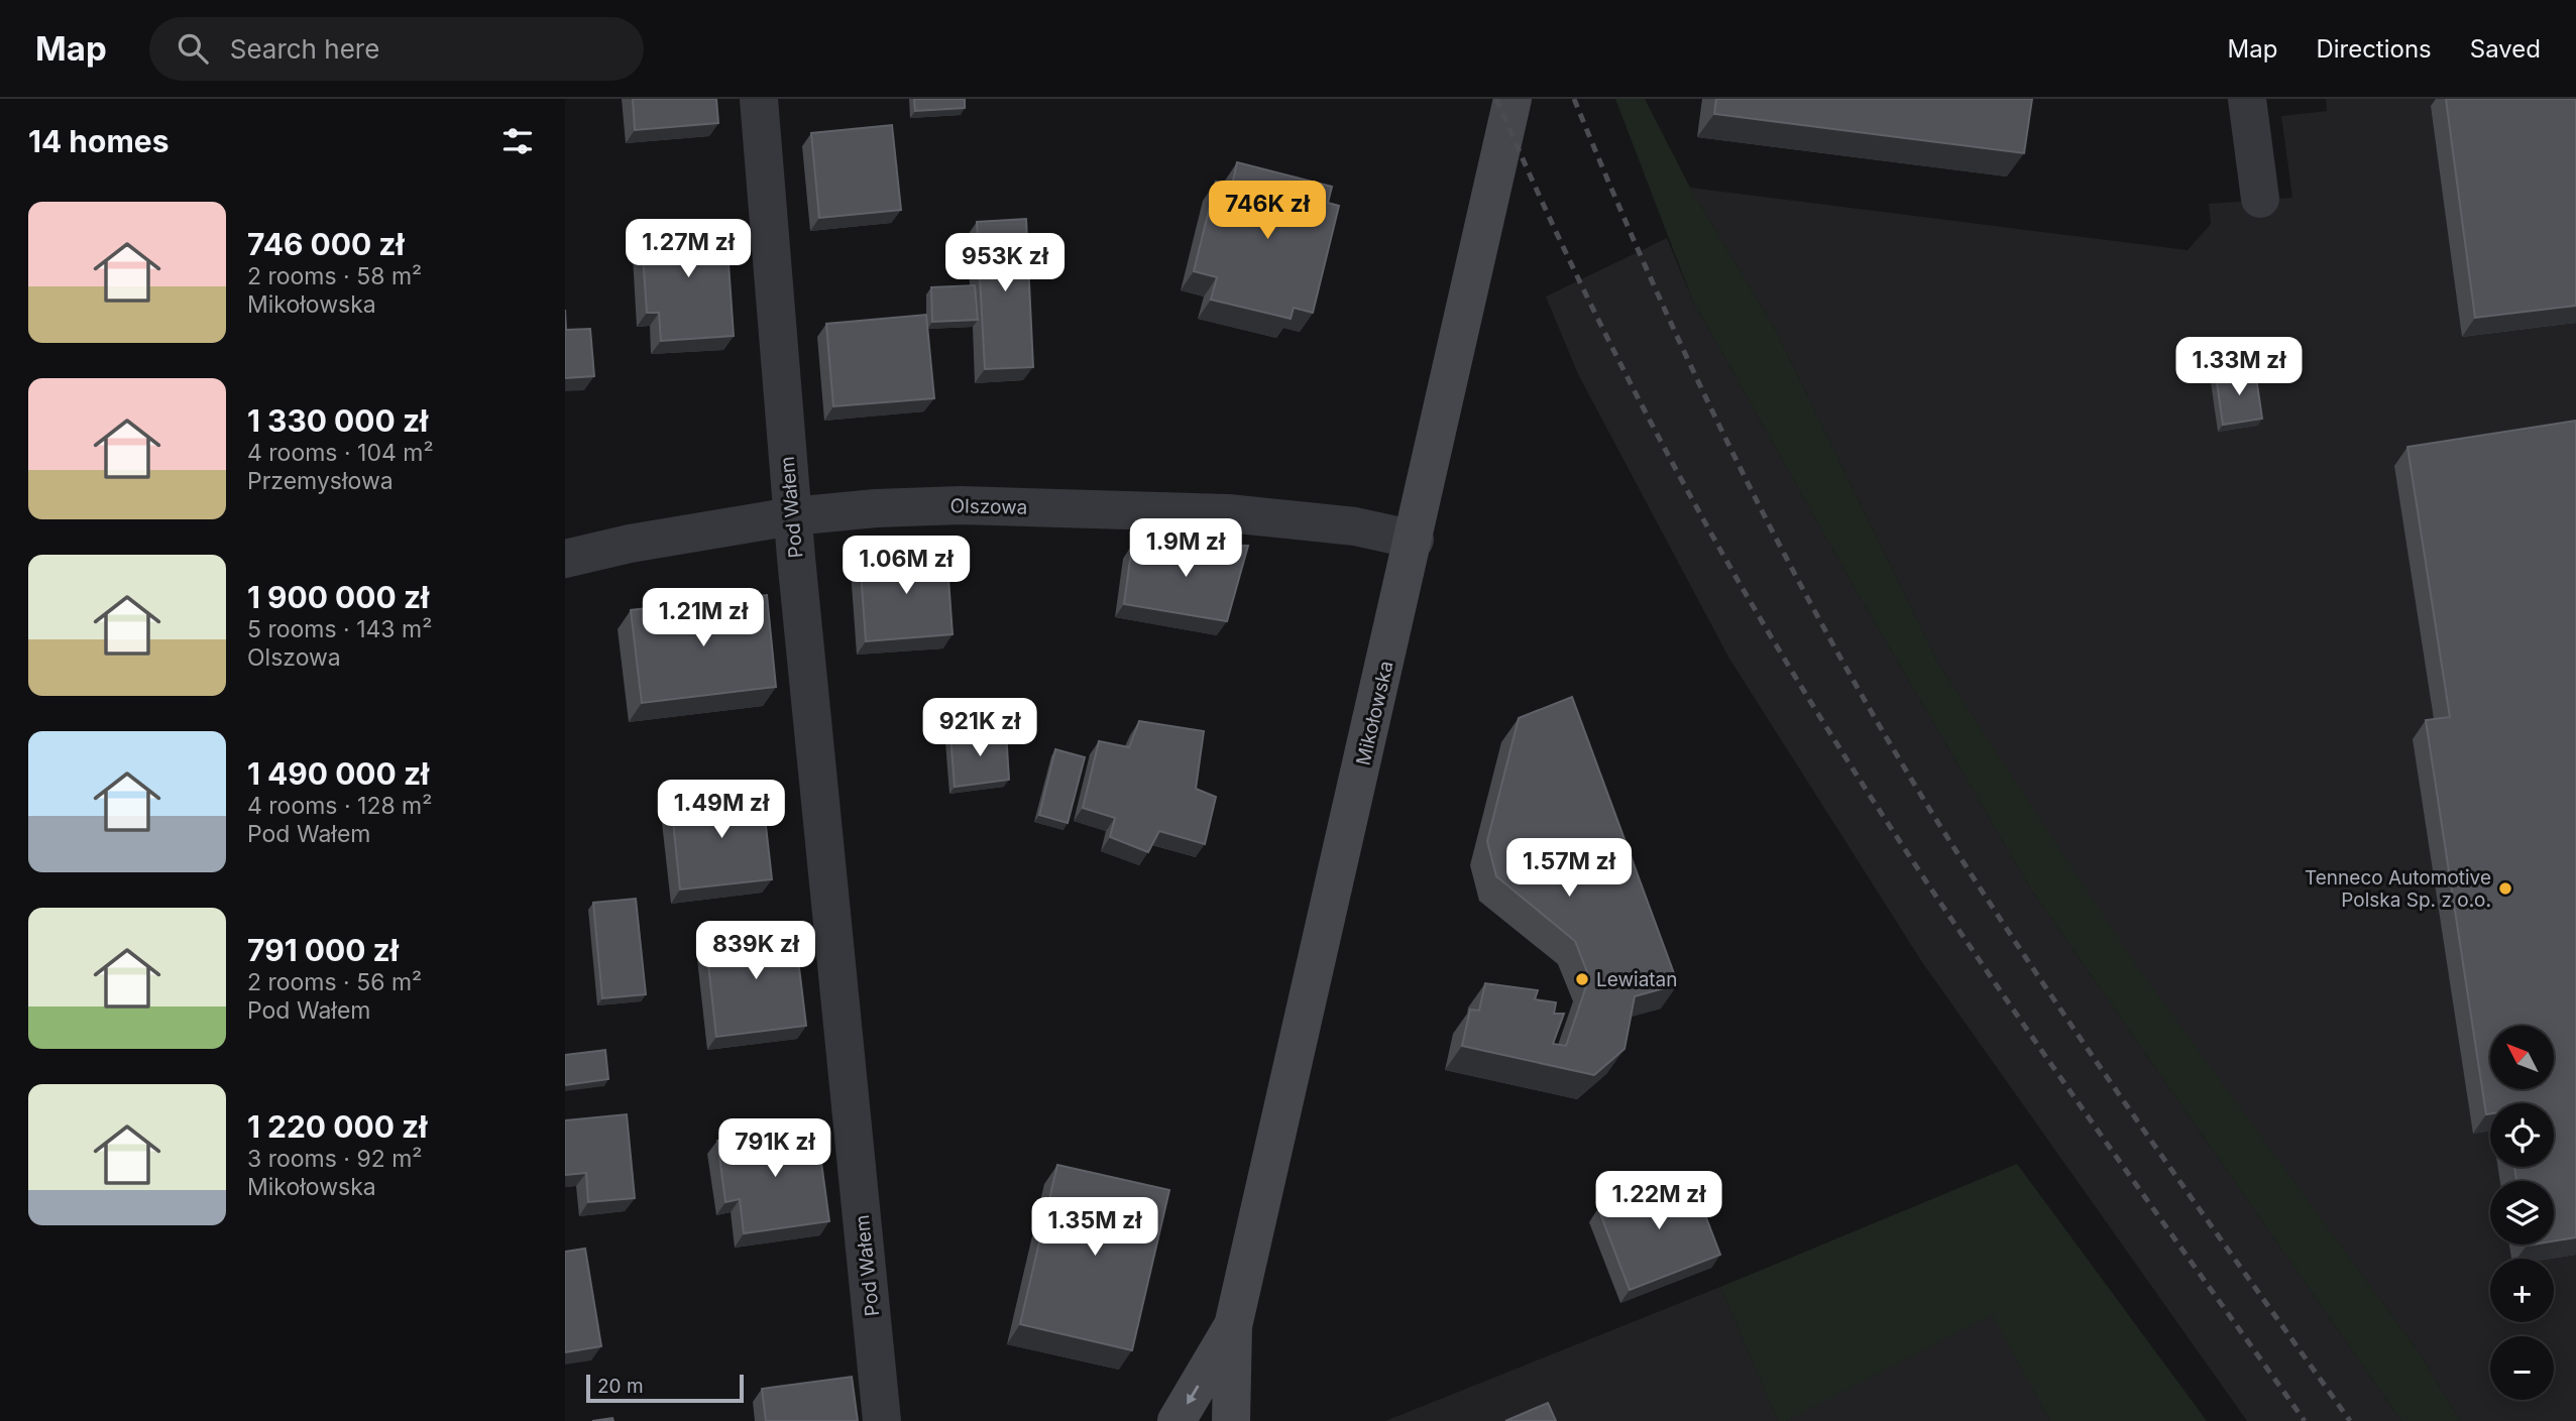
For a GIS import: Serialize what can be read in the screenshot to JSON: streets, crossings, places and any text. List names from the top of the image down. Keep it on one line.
{"streets":{"main road":["Mikołowska"],"street":["Olszowa","Pod Wałem"]},"crossings":[["Olszowa","Pod Wałem"],["Olszowa","Mikołowska"]],"places":["Tenneco Automotive Polska Sp. z o.o.","Lewiatan"],"scale_bar":"20 m","north":"top left","page":{"header":"Map","search":"Search here","nav":["Map","Directions","Saved"],"heading":"14 homes","price":["746K zł","1.27M zł","953K zł","1.33M zł","1.9M zł","1.06M zł","1.21M zł","921K zł","1.49M zł","1.57M zł","839K zł","791K zł","1.22M zł","1.35M zł"],"list":[{"name":"746 000 zł","note":"2 rooms · 58 m² · Mikołowska"},{"name":"1 330 000 zł","note":"4 rooms · 104 m² · Przemysłowa"},{"name":"1 900 000 zł","note":"5 rooms · 143 m² · Olszowa"},{"name":"1 490 000 zł","note":"4 rooms · 128 m² · Pod Wałem"},{"name":"791 000 zł","note":"2 rooms · 56 m² · Pod Wałem"},{"name":"1 220 000 zł","note":"3 rooms · 92 m² · Mikołowska"}],"map_buttons":["+","−"],"scale":"20 m"}}
